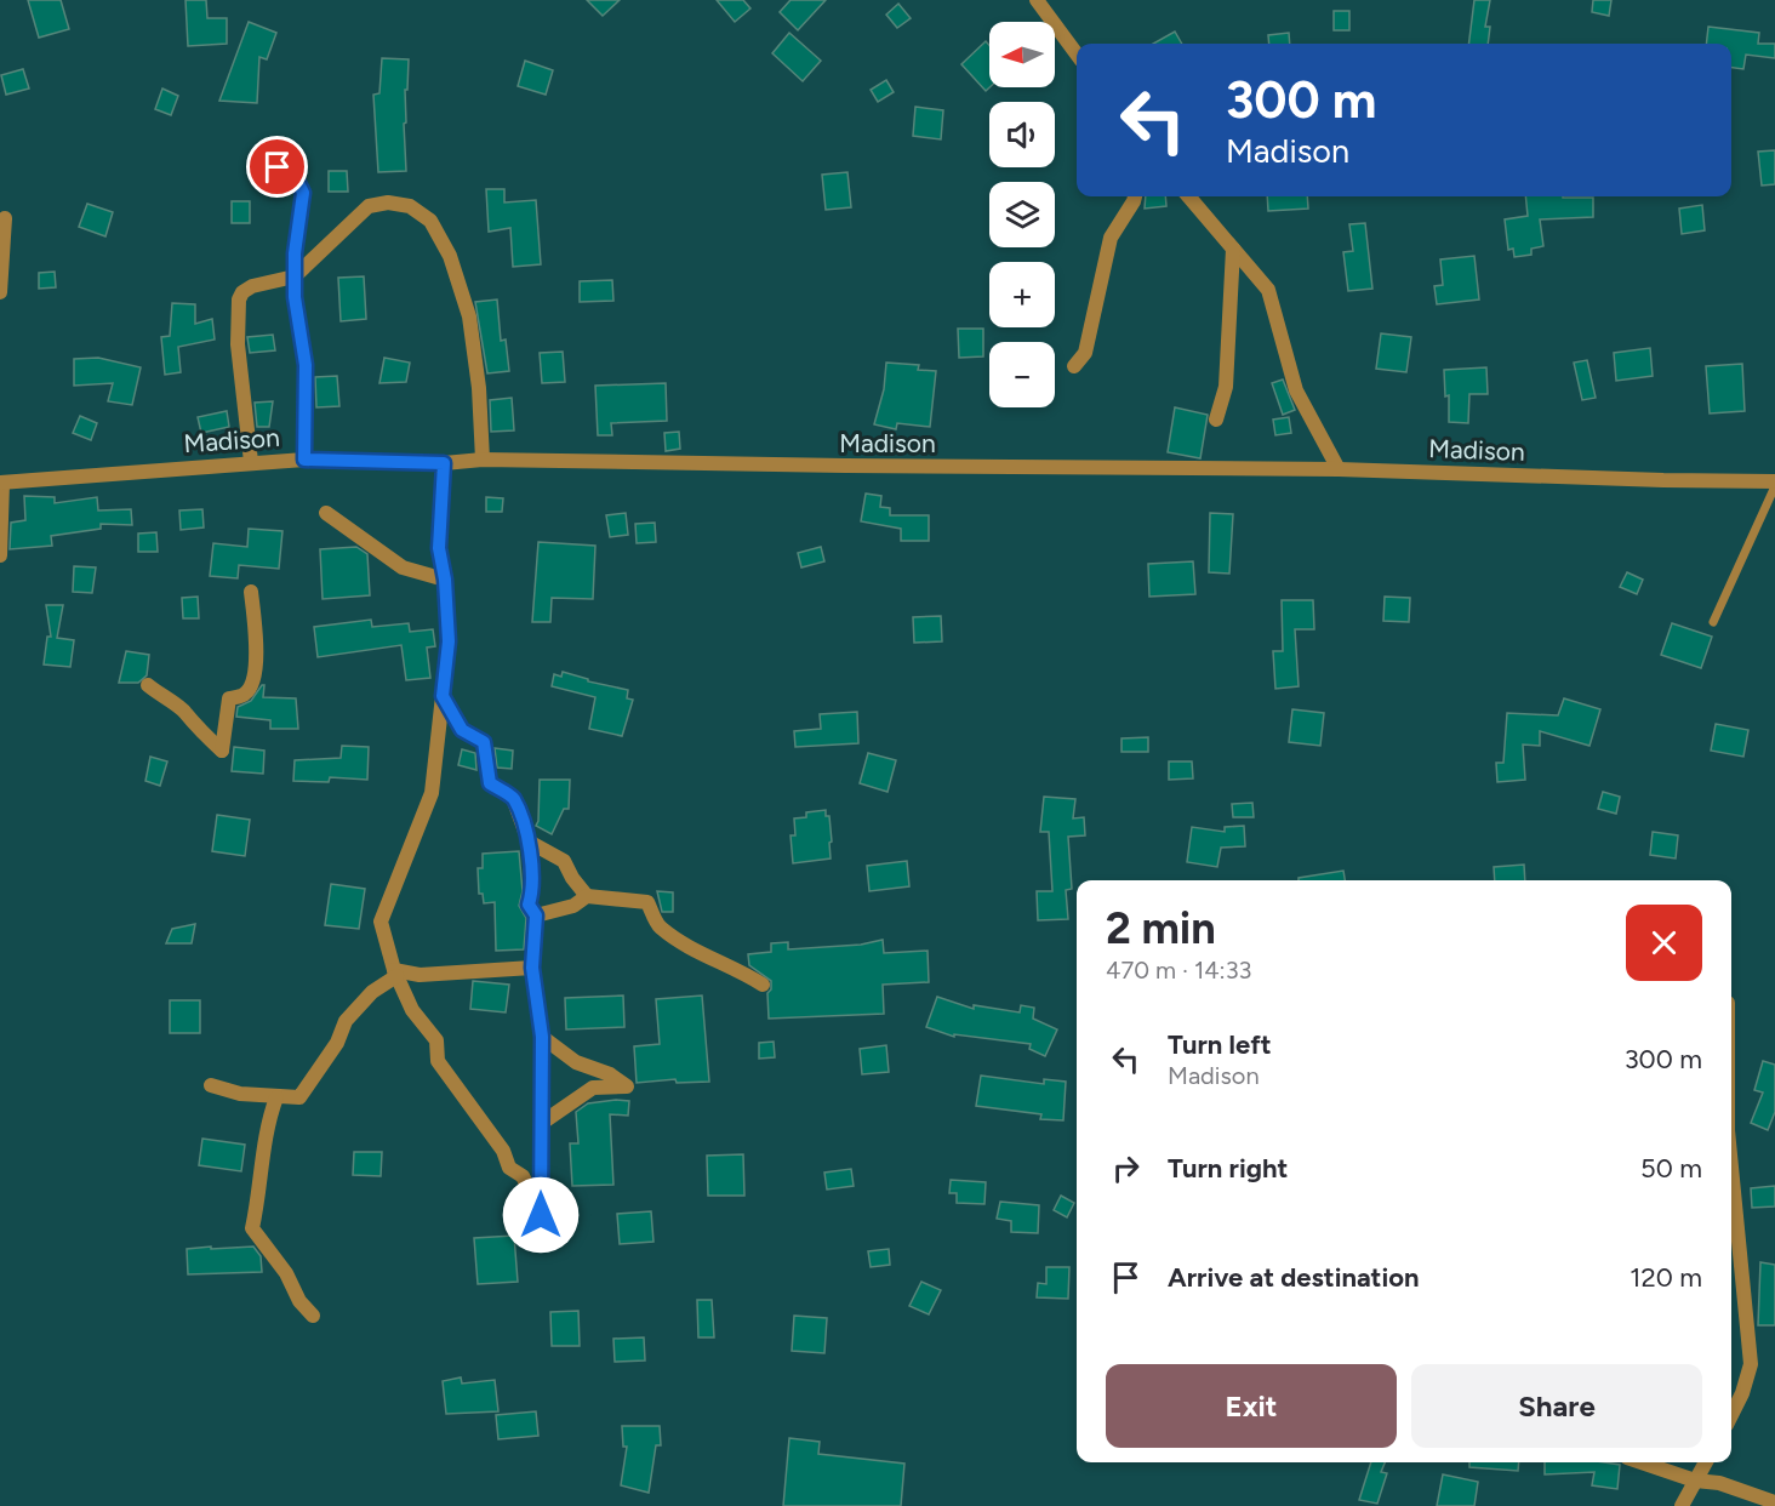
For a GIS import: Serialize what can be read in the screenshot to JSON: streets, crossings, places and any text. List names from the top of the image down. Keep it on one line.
{"streets":{"street":["Madison"]},"north":"left","page":{"map_buttons":["+","−"],"turn":["300 m","Madison"],"heading":["2 min","470 m · 14:33"],"list":[{"name":"Turn left","note":"Madison","value":"300 m"},{"name":"Turn right","value":"50 m"},{"name":"Arrive at destination","value":"120 m"}],"buttons":["Exit","Share"]}}
